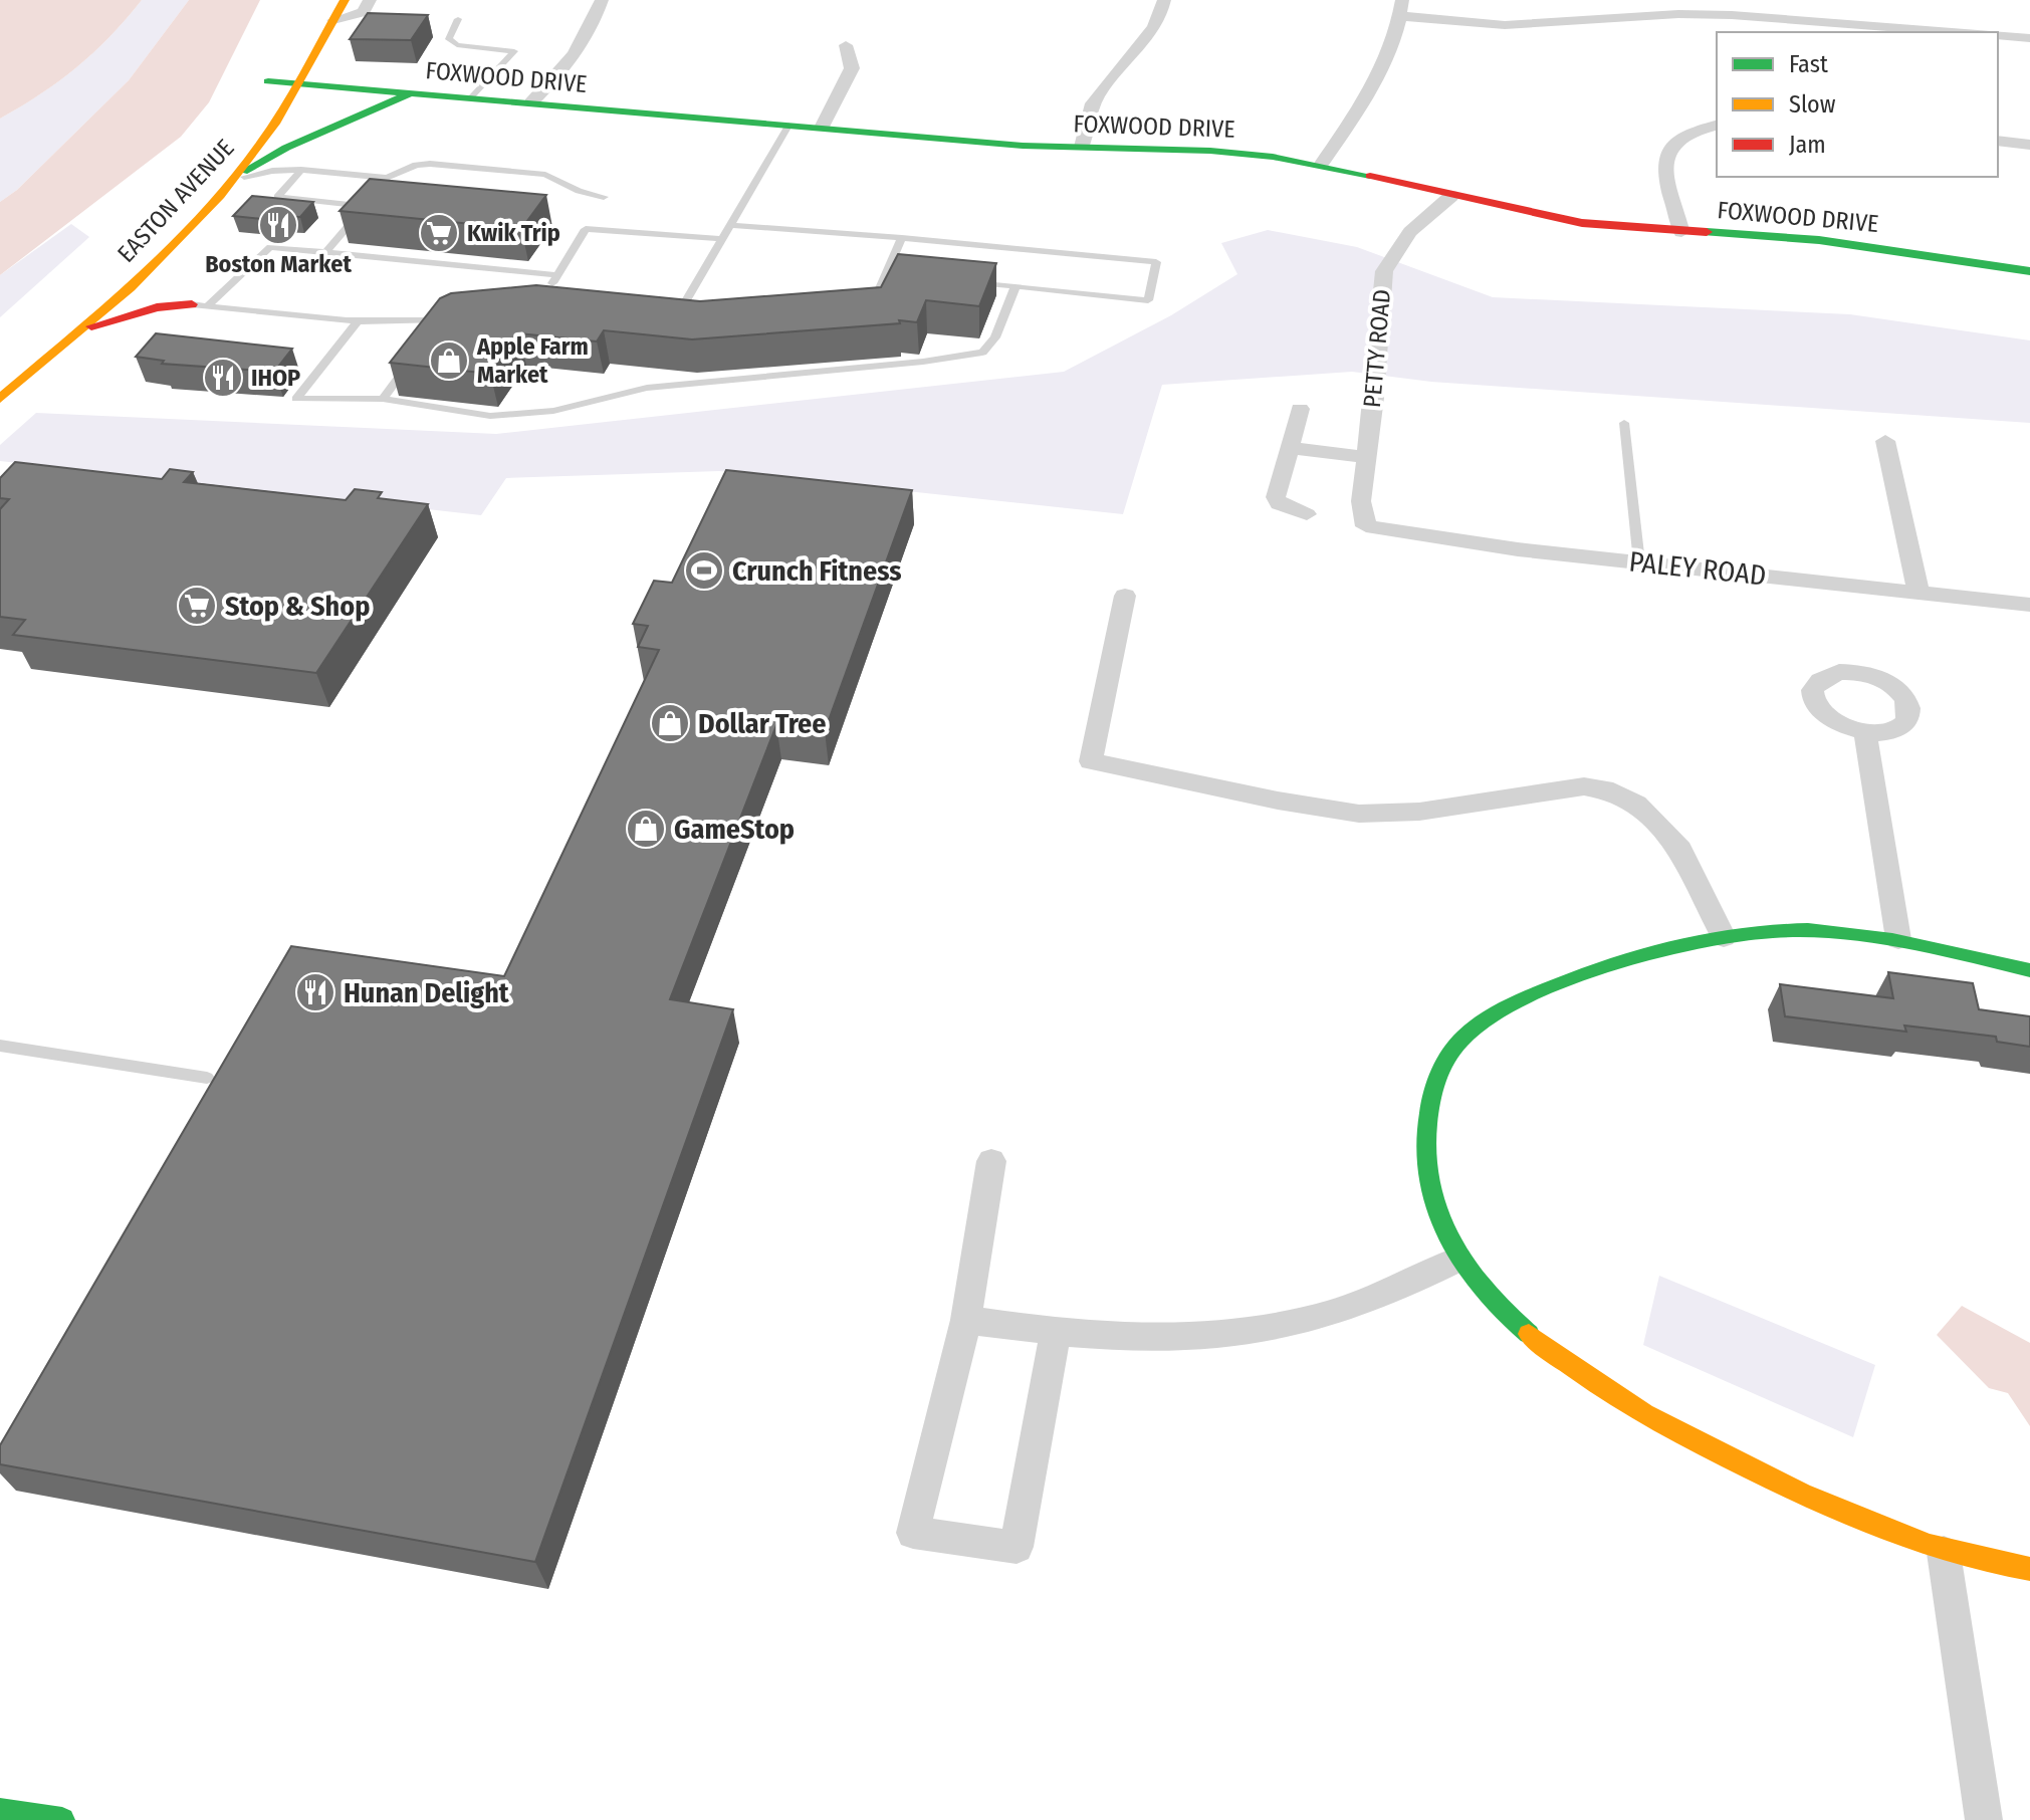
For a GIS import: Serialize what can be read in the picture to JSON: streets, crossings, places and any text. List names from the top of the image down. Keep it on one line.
{"streets":{"street":["FOXWOOD DRIVE","EASTON AVENUE","PETTY ROAD","PALEY ROAD"]},"crossings":[["FOXWOOD DRIVE","EASTON AVENUE"],["FOXWOOD DRIVE","PETTY ROAD"],["PETTY ROAD","PALEY ROAD"]],"places":{"restaurant":["Boston Market","IHOP","Hunan Delight"],"supermarket":["Kwik Trip","Stop & Shop"],"shop":["Apple Farm Market","Dollar Tree","GameStop"],"sports":["Crunch Fitness"]},"legend":["Fast","Slow","Jam"]}
